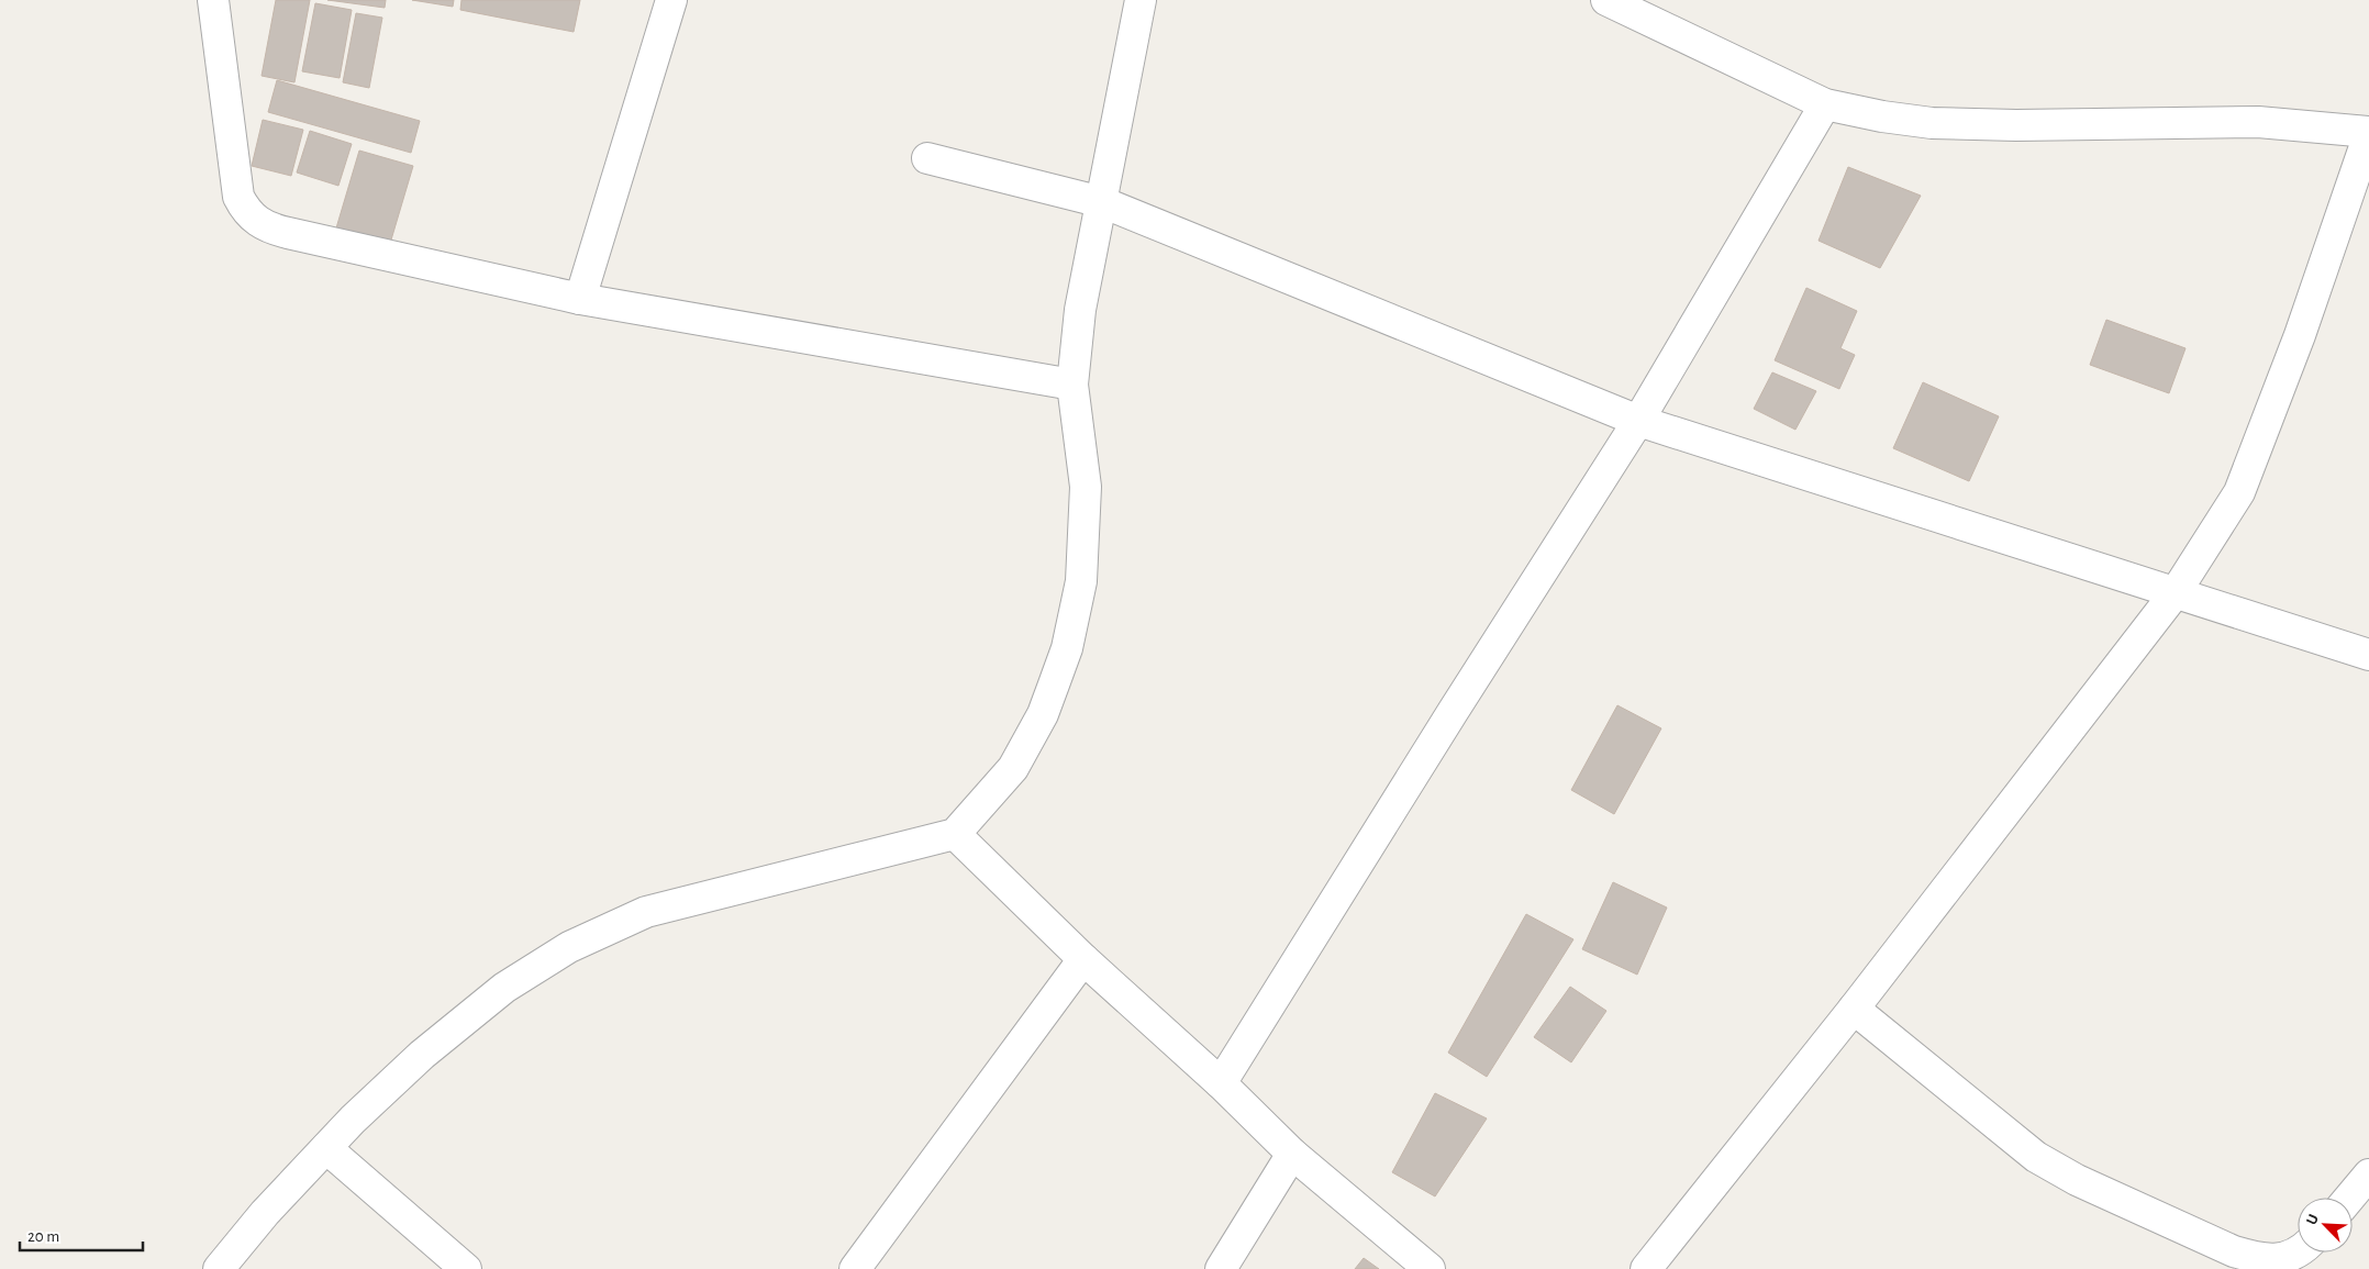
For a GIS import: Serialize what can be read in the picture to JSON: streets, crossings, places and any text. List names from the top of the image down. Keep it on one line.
{"scale_bar":"20 m","north":"top left"}
